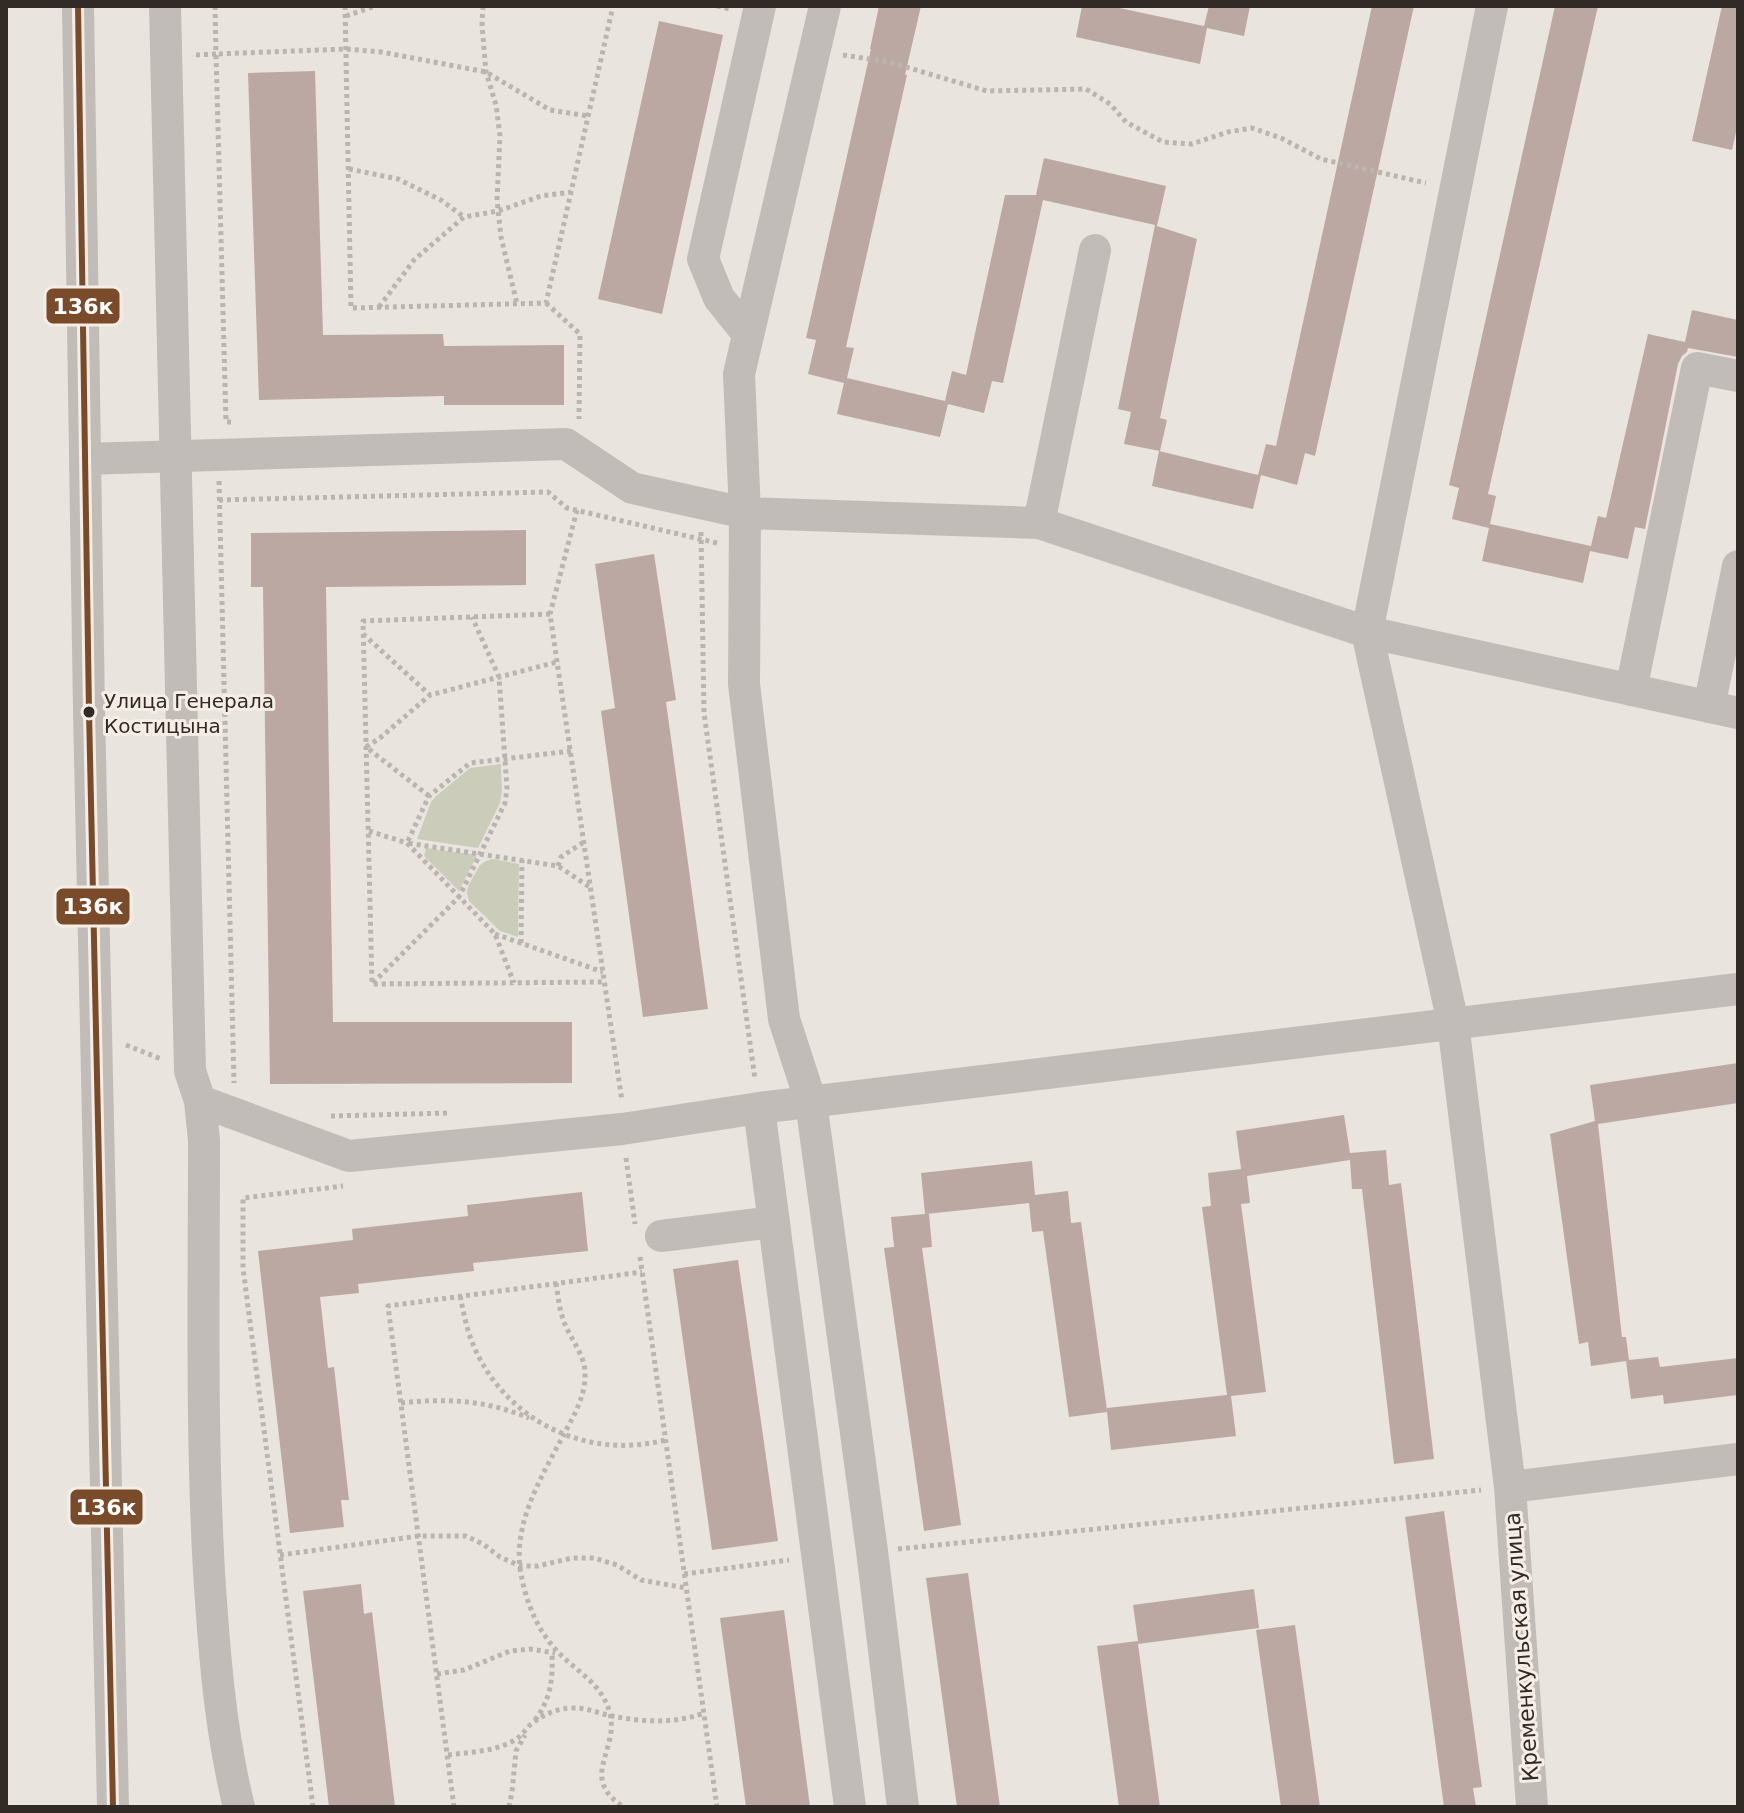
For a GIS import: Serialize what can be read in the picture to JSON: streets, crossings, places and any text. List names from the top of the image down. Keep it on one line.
{"streets":{"street":["Кременкульская улица"]},"places":["Улица Генерала Костицына"],"lines":["transit line 136к"]}
